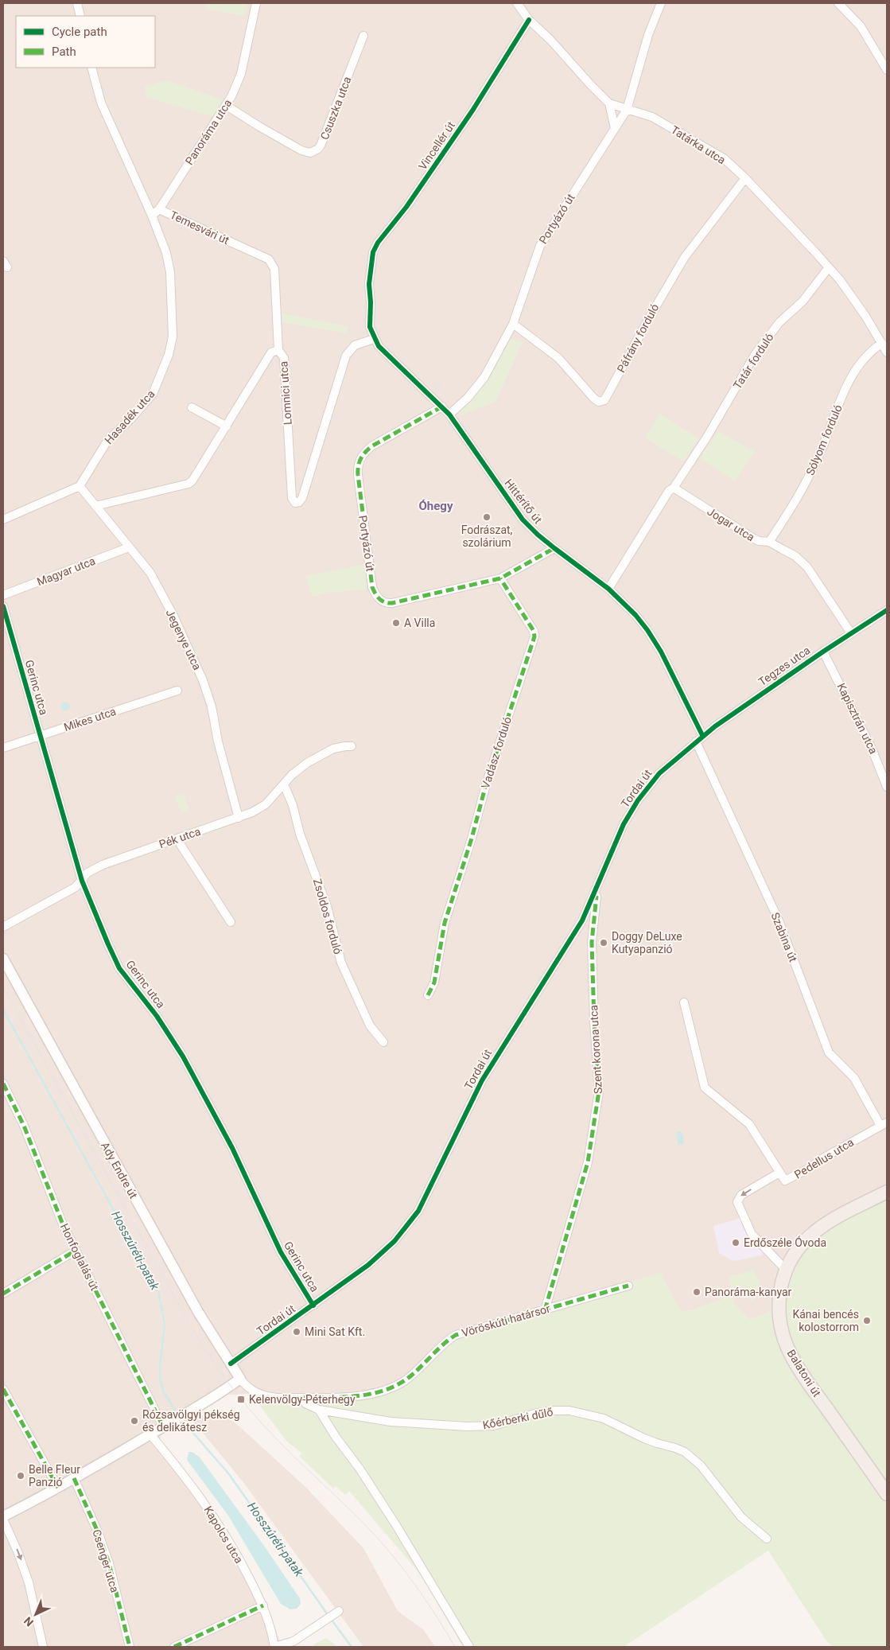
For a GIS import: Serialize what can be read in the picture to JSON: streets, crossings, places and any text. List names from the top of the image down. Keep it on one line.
{"streets":{"main road":["Balatoni út"],"street":["Csuszka utca","Panoráma utca","Tatárka utca","Vincellér út","Portyázó út","Temesvári út","Páfrány forduló","Tatár forduló","Lomnici utca","Hasadék utca","Sólyom forduló","Hittérítő út","Jogar utca","Magyar utca","Jegenye utca","Tegzes utca","Gerinc utca","Kapisztrán utca","Mikes utca","Vadász forduló","Tordai út","Pék utca","Zsoldos forduló","Szabina út","Szent korona utca","Pedellus utca","Ady Endre út","Honfoglalás út","Vöröskúti határsor","Kőérberki dűlő","Kapolcs utca","Csenger utca"]},"crossings":[["Csuszka utca","Panoráma utca"],["Panoráma utca","Temesvári út"],["Tatárka utca","Vincellér út"],["Tatárka utca","Portyázó út"],["Tatárka utca","Páfrány forduló"],["Tatárka utca","Tatár forduló"],["Tatárka utca","Sólyom forduló"],["Vincellér út","Hittérítő út"],["Portyázó út","Páfrány forduló"],["Portyázó út","Hittérítő út"],["Portyázó út","Vadász forduló"],["Temesvári út","Lomnici utca"],["Temesvári út","Hasadék utca"],["Tatár forduló","Jogar utca"],["Lomnici utca","Hittérítő út"],["Lomnici utca","Jegenye utca"],["Hasadék utca","Jegenye utca"],["Sólyom forduló","Jogar utca"],["Hittérítő út","Tegzes utca"],["Jogar utca","Tegzes utca"],["Magyar utca","Jegenye utca"],["Jegenye utca","Pék utca"],["Tegzes utca","Kapisztrán utca"],["Tegzes utca","Tordai út"],["Tegzes utca","Szabina út"],["Gerinc utca","Mikes utca"],["Gerinc utca","Tordai út"],["Gerinc utca","Pék utca"],["Tordai út","Szabina út"],["Tordai út","Szent korona utca"],["Tordai út","Ady Endre út"],["Pék utca","Zsoldos forduló"],["Szabina út","Pedellus utca"],["Szent korona utca","Vöröskúti határsor"],["Pedellus utca","Balatoni út"],["Ady Endre út","Vöröskúti határsor"],["Vöröskúti határsor","Kőérberki dűlő"]],"districts":["Óhegy"],"water":["Hosszúréti-patak"],"places":{"other":["Fodrászat, szolárium","A Villa","Doggy DeLuxe Kutyapanzió","Erdőszéle Óvoda","Panoráma-kanyar","Kánai bencés kolostorrom","Mini Sat Kft.","Rózsavölgyi pékség és delikátesz","Belle Fleur Panzió"],"transit":["Kelenvölgy-Péterhegy"]},"legend":["Cycle path","Path"],"north":"bottom left"}
